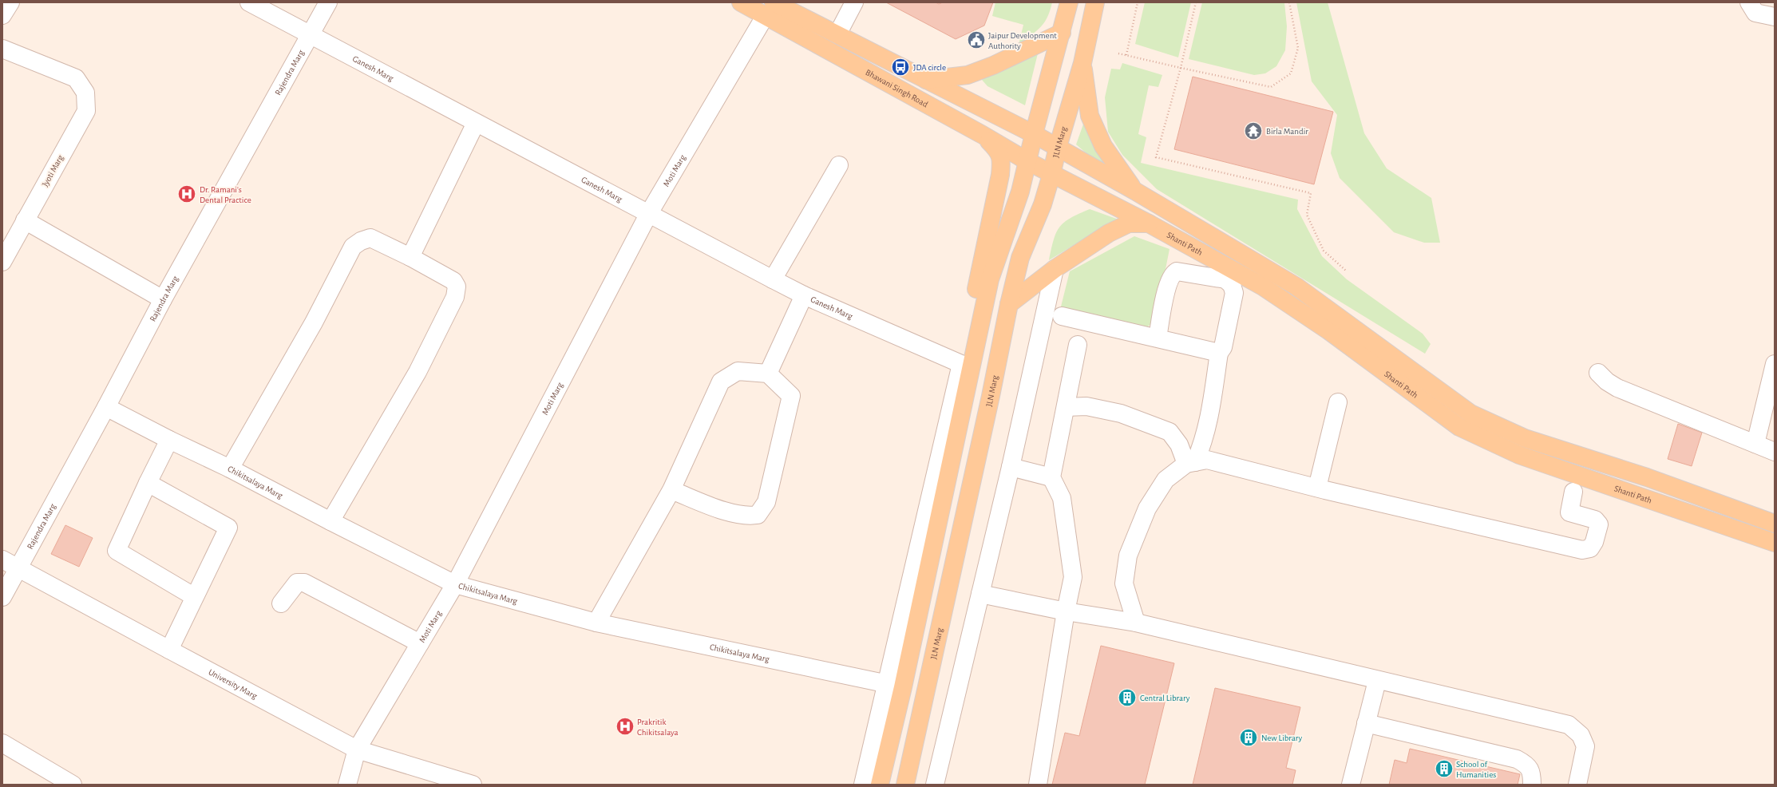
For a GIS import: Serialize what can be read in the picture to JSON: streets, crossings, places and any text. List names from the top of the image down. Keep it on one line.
{"streets":{"main road":["Bhawani Singh Road","JLN Marg","Shanti Path"],"street":["Ganesh Marg","Rajendra Marg","Moti Marg","Jyoti Marg","Chikitsalaya Marg","University Marg"]},"crossings":[["Ganesh Marg","Rajendra Marg"],["Ganesh Marg","Moti Marg"],["Rajendra Marg","Chikitsalaya Marg"],["Rajendra Marg","University Marg"],["Bhawani Singh Road","JLN Marg"],["Bhawani Singh Road","Moti Marg"],["Bhawani Singh Road","Shanti Path"],["JLN Marg","Shanti Path"],["Moti Marg","Chikitsalaya Marg"],["Moti Marg","University Marg"]],"places":{"public building":["Jaipur Development Authority"],"bus stop":["JDA circle"],"temple":["Birla Mandir"],"hospital":["Dr. Ramani's Dental Practice","Prakritik Chikitsalaya"],"building":["Central Library","New Library","School of Humanities"]}}
